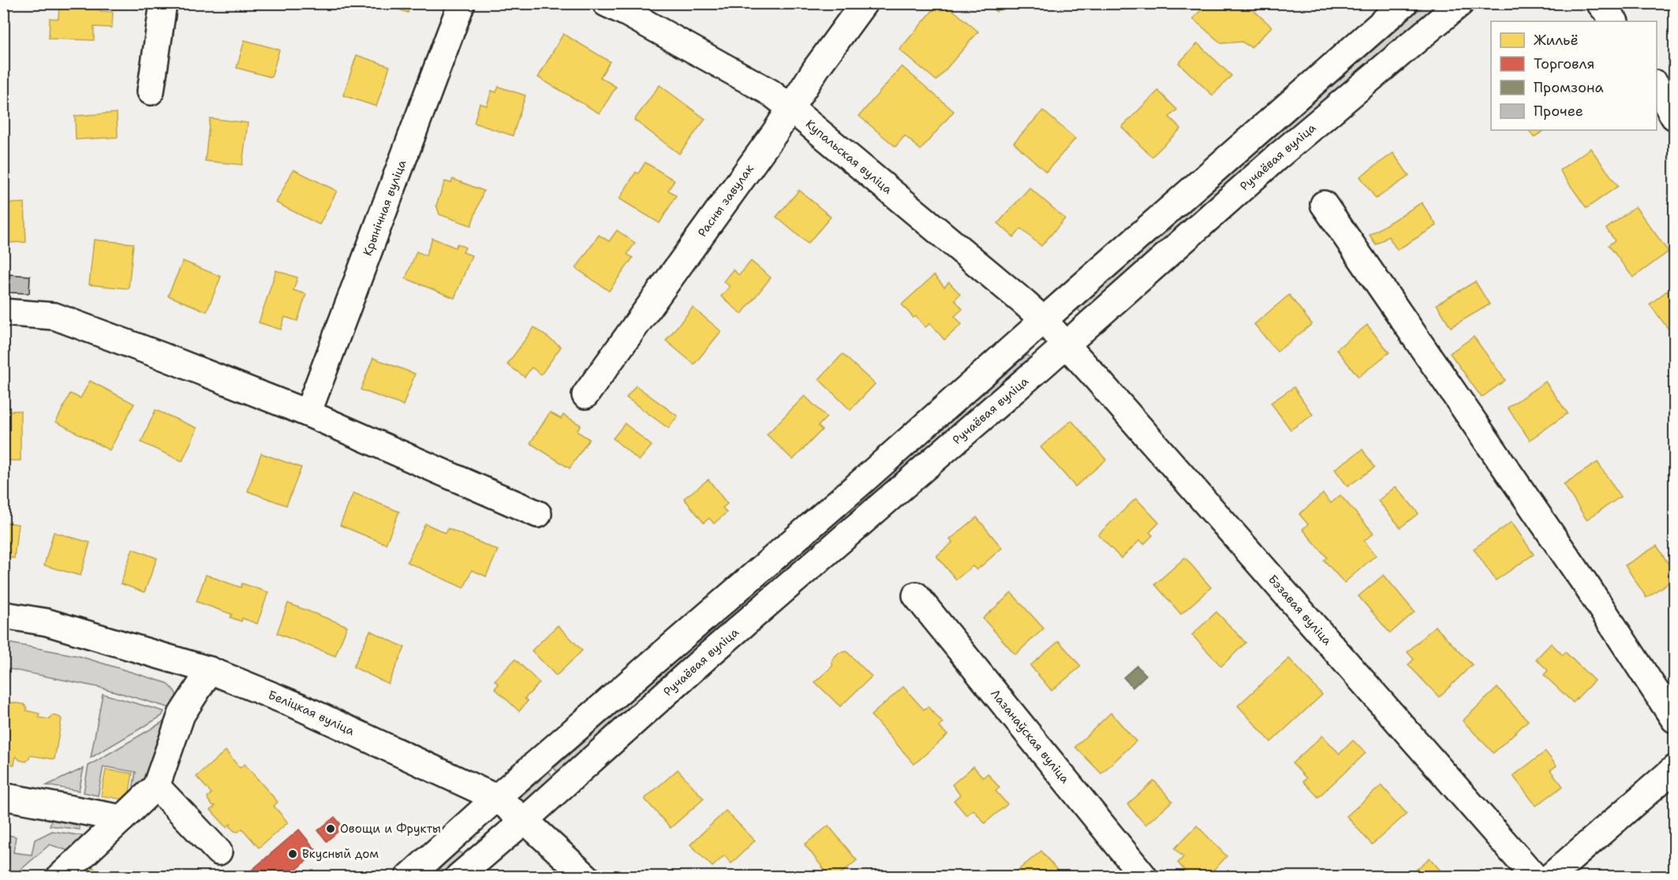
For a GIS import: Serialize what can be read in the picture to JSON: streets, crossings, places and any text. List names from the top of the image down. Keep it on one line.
{"streets":{"street":["Купальская вуліца","Ручаёвая вуліца","Расны завулак","Крынічная вуліца","Бэзавая вуліца","Беліцкая вуліца","Лазанаўская вуліца"]},"crossings":[["Купальская вуліца","Ручаёвая вуліца"],["Купальская вуліца","Расны завулак"],["Купальская вуліца","Бэзавая вуліца"],["Ручаёвая вуліца","Бэзавая вуліца"],["Ручаёвая вуліца","Беліцкая вуліца"]],"places":["Овощи и Фрукты","Вкусный дом"],"legend":["Жильё","Торговля","Промзона","Прочее"]}
